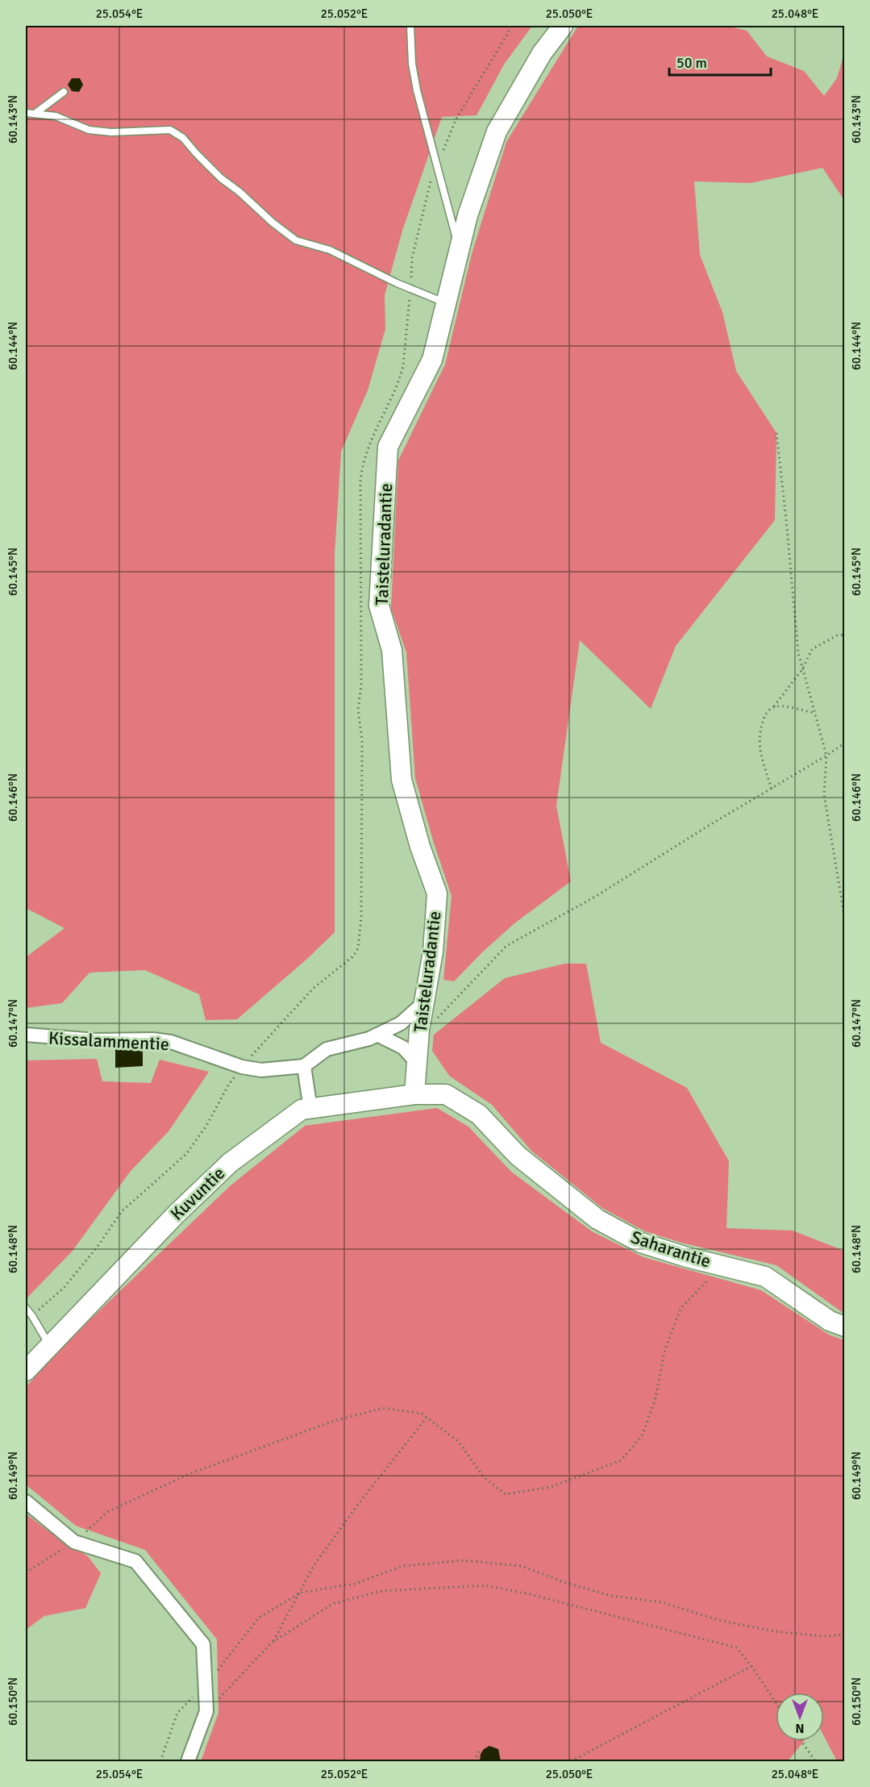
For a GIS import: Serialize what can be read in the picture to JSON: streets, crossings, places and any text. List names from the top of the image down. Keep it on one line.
{"streets":{"street":["Taisteluradantie","Kissalammentie","Kuvuntie","Saharantie"]},"crossings":[["Taisteluradantie","Kuvuntie"],["Taisteluradantie","Saharantie"],["Kuvuntie","Saharantie"]],"scale_bar":"50 m","north":"bottom","coordinates":["25.054°E","25.052°E","25.050°E","25.048°E","60.143°N","60.144°N","60.145°N","60.146°N","60.147°N","60.148°N","60.149°N","60.150°N"]}
